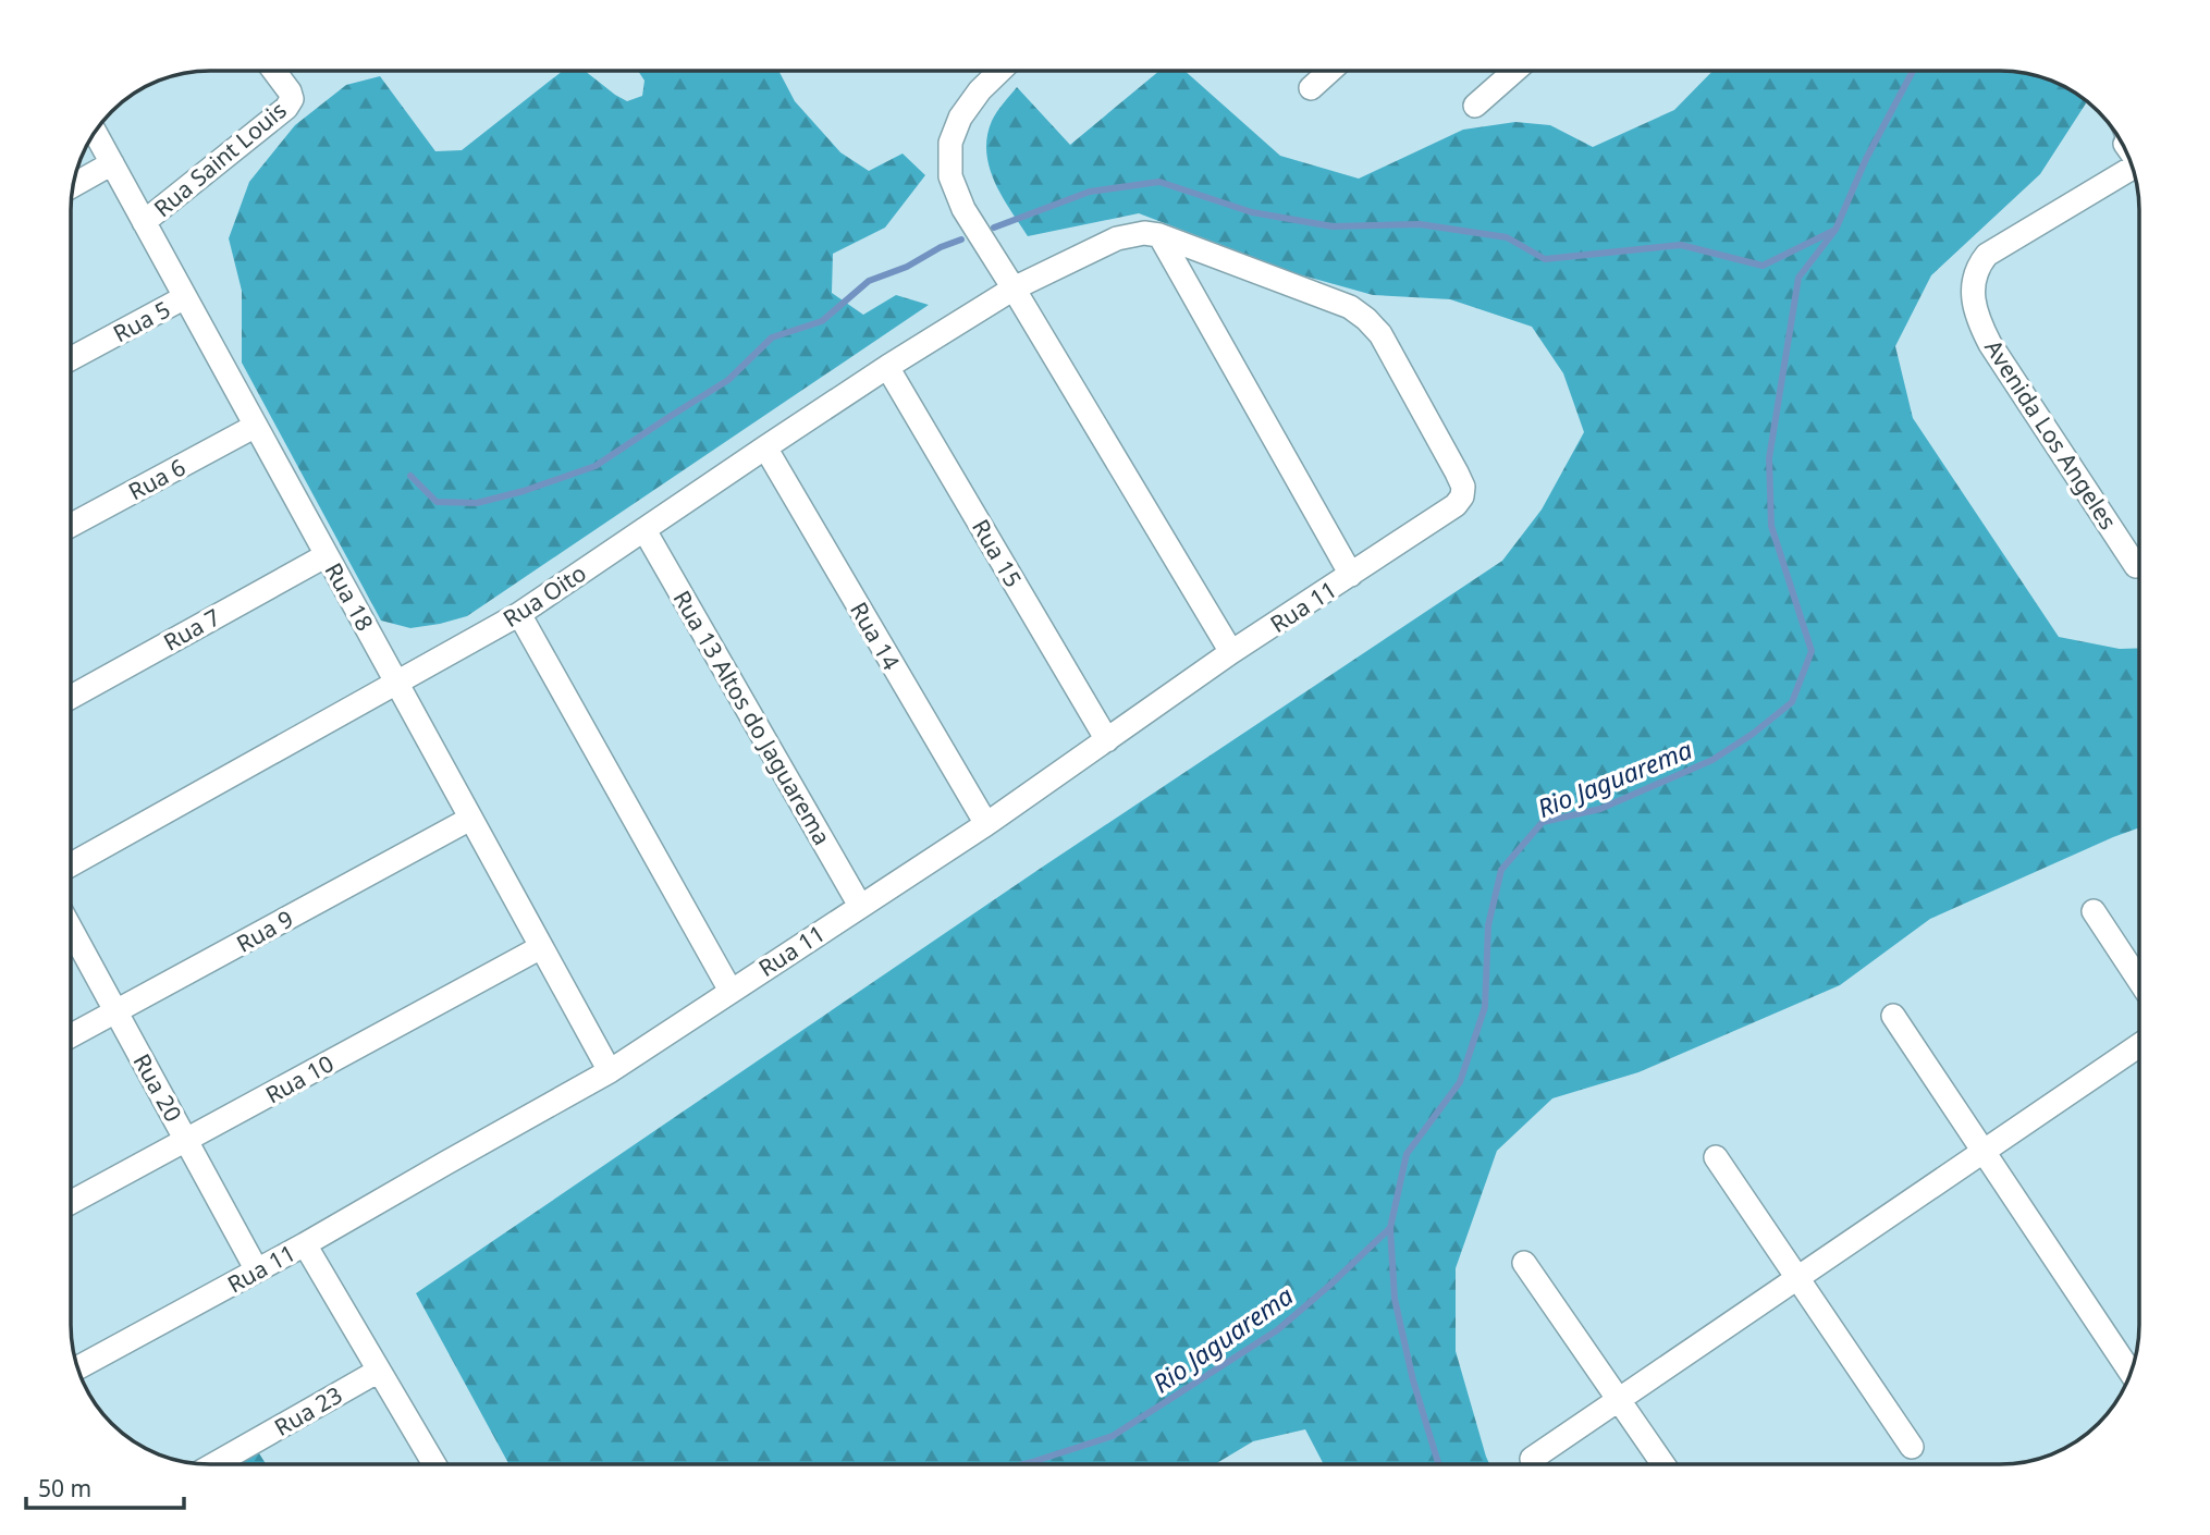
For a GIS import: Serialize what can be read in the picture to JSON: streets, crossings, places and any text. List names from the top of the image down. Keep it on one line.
{"streets":{"street":["Rua Saint Louis","Rua 5","Avenida Los Angeles","Rua 6","Rua 15","Rua Oito","Rua 18","Rua 11","Rua 7","Rua 14","Rua 13 Altos do Jaguarema","Rua 9","Rua 10","Rua 20","Rua 23"]},"crossings":[["Rua Saint Louis","Rua 18"],["Rua 5","Rua 18"],["Rua 6","Rua 18"],["Rua 15","Rua Oito"],["Rua 15","Rua 11"],["Rua Oito","Rua 18"],["Rua Oito","Rua 11"],["Rua Oito","Rua 14"],["Rua Oito","Rua 13 Altos do Jaguarema"],["Rua 18","Rua 11"],["Rua 18","Rua 7"],["Rua 18","Rua 9"],["Rua 18","Rua 10"],["Rua 11","Rua 14"],["Rua 11","Rua 13 Altos do Jaguarema"],["Rua 11","Rua 20"],["Rua 9","Rua 20"],["Rua 10","Rua 20"]],"water":["Rio Jaguarema"],"scale_bar":"50 m"}
